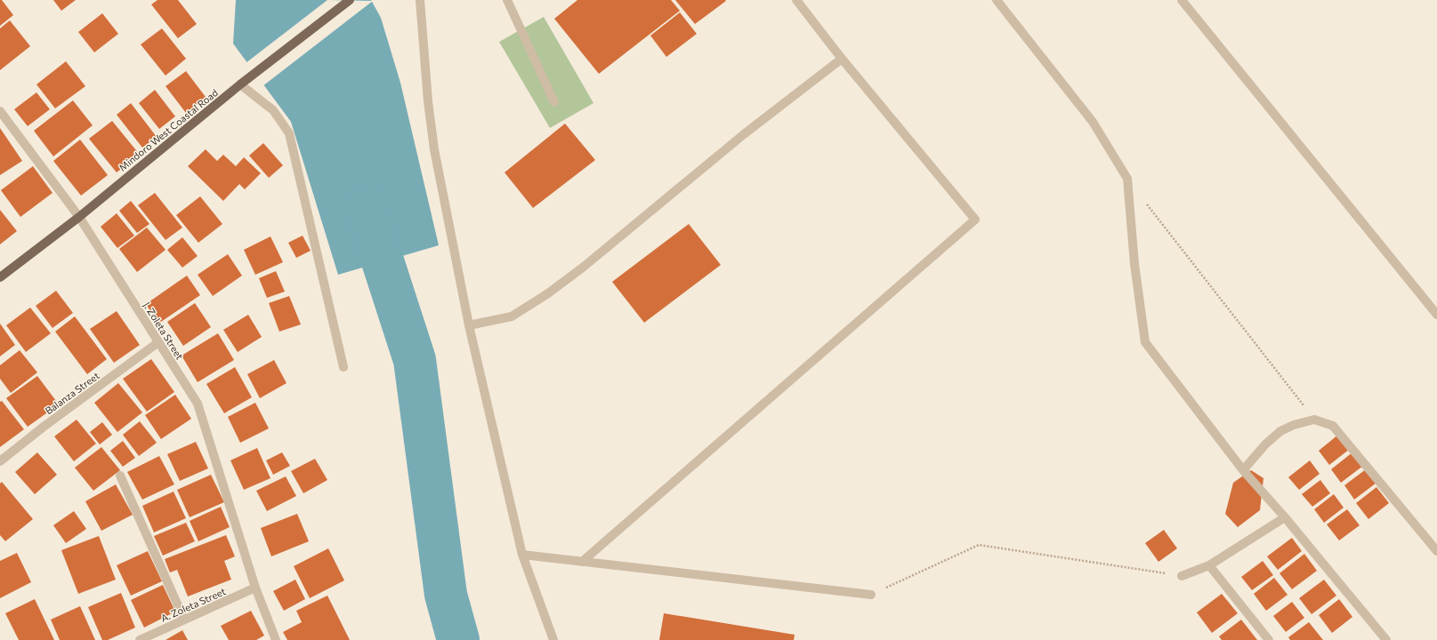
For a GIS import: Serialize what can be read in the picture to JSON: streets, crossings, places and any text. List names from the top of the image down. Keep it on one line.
{"streets":{"main road":["Mindoro West Coastal Road"],"street":["J. Zoleta Street","Balanza Street","A. Zoleta Street"]},"crossings":[["Mindoro West Coastal Road","J. Zoleta Street"],["J. Zoleta Street","Balanza Street"],["J. Zoleta Street","A. Zoleta Street"]]}
